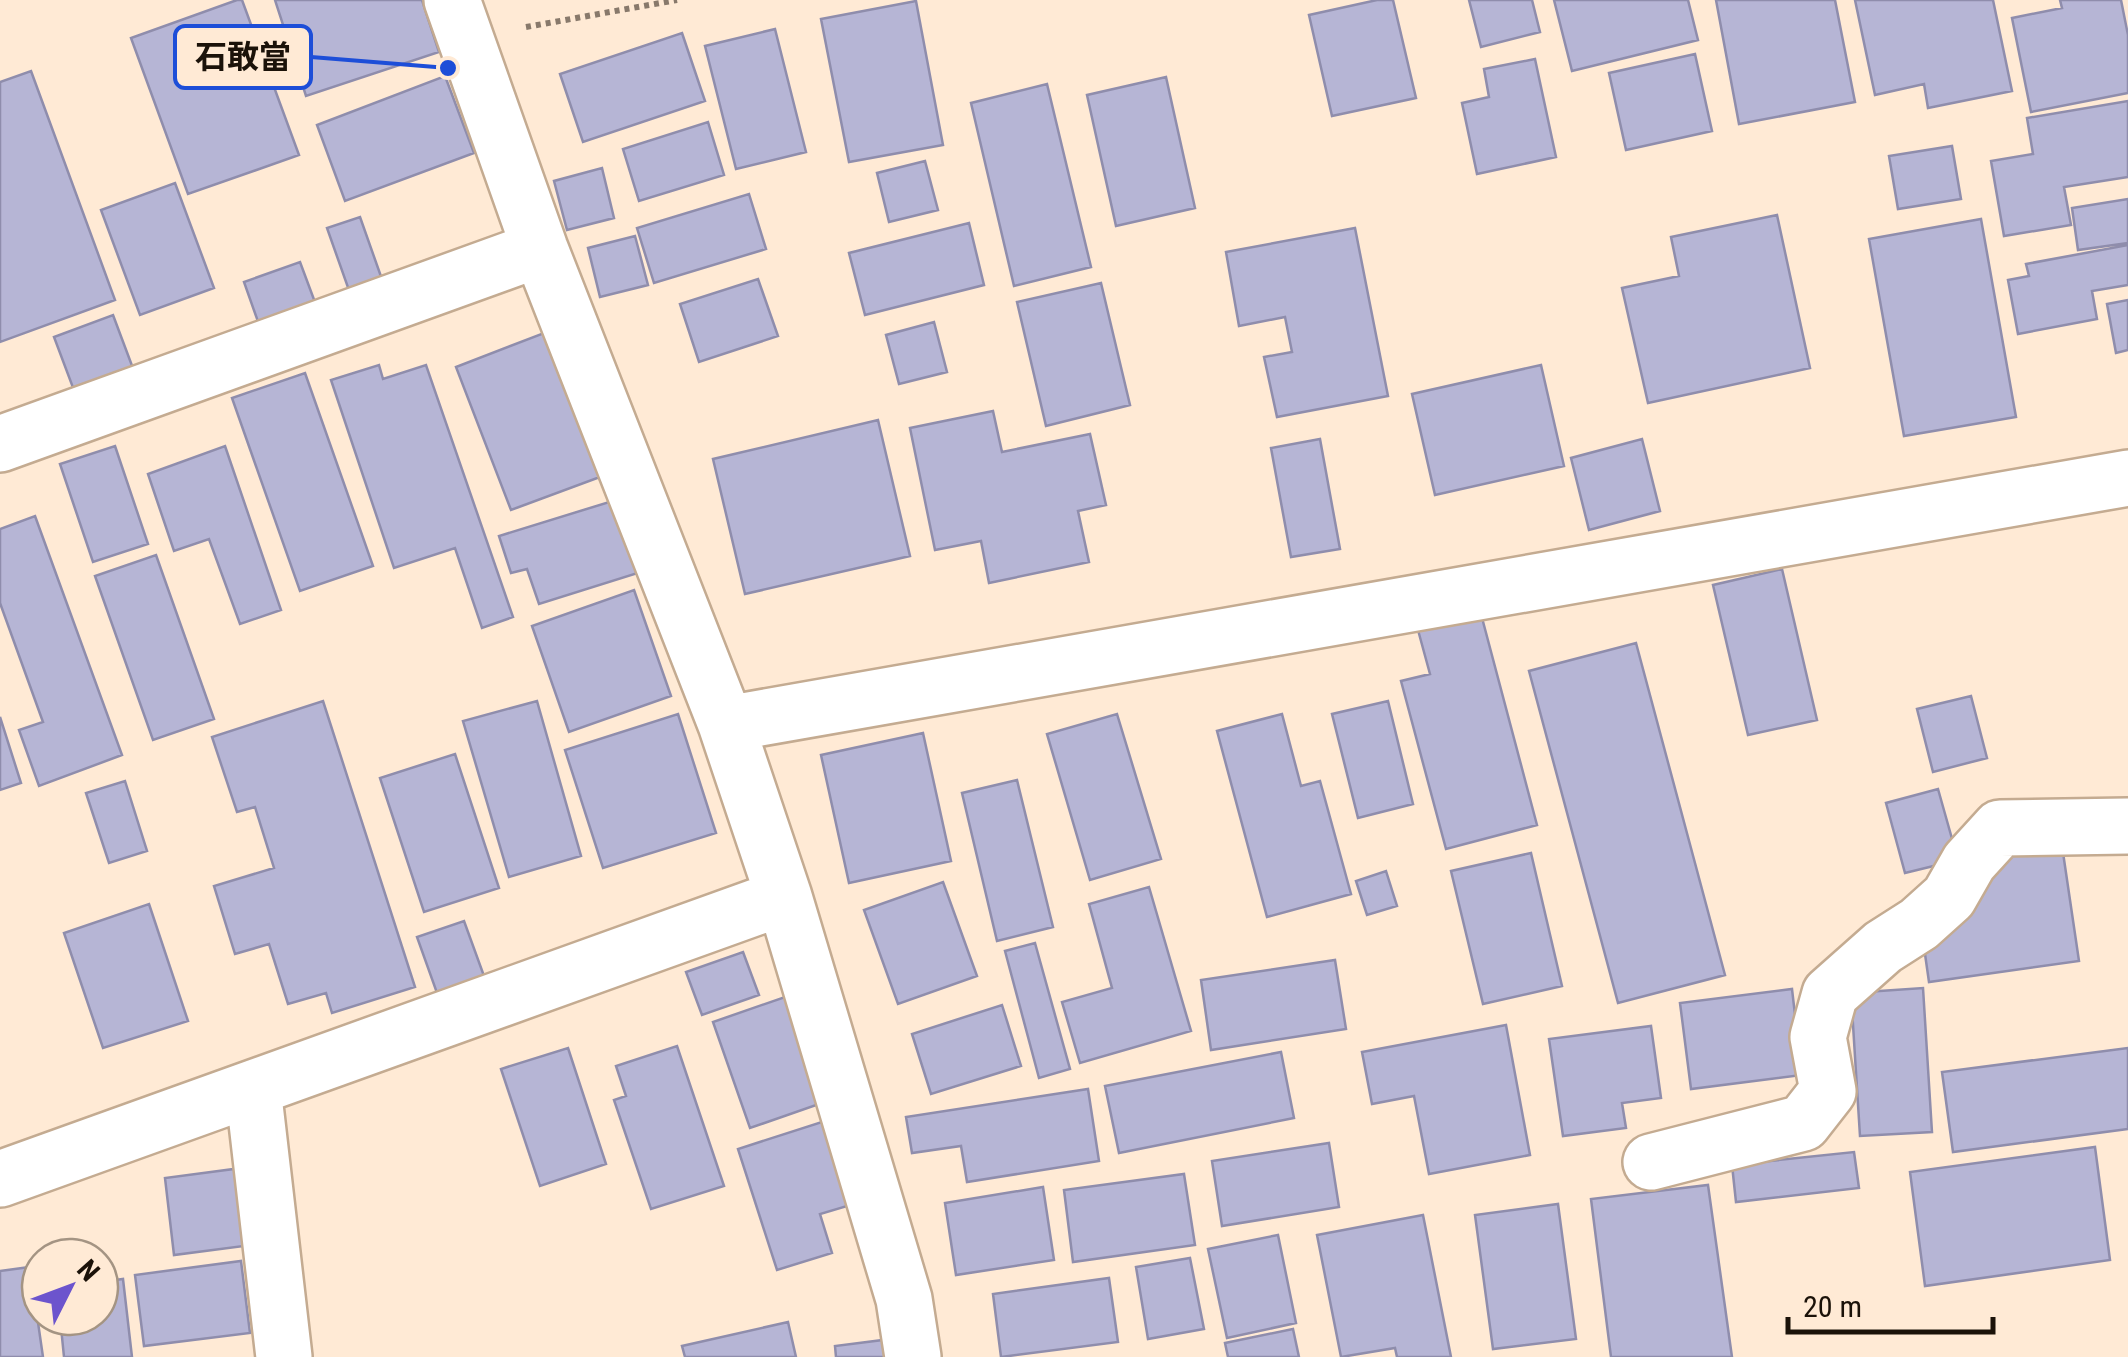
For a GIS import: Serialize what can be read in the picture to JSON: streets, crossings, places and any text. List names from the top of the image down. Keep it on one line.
{"places":["石敢當"],"scale_bar":"20 m","north":"top right"}
